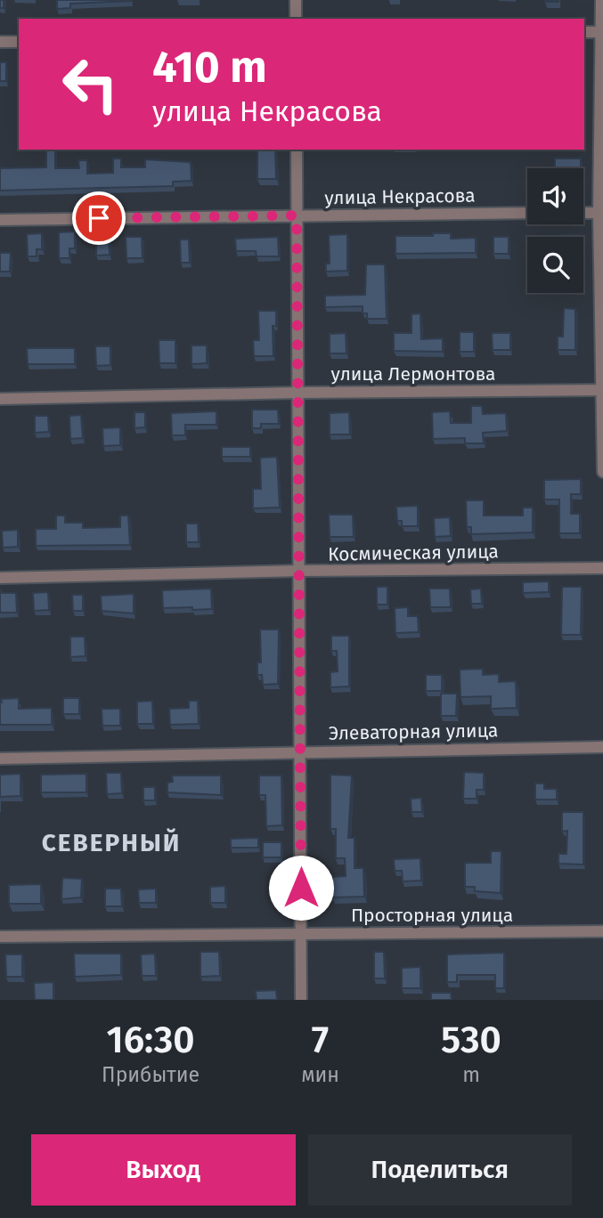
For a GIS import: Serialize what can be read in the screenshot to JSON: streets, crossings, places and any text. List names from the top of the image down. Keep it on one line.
{"streets":{"street":["улица Некрасова","улица Лермонтова","Космическая улица","Элеваторная улица","Просторная улица"]},"districts":["СЕВЕРНЫЙ"],"page":{"turn":["410 m","улица Некрасова"],"eta":["16:30","Прибытие","7","мин","530","m"],"buttons":["Выход","Поделиться"]}}
